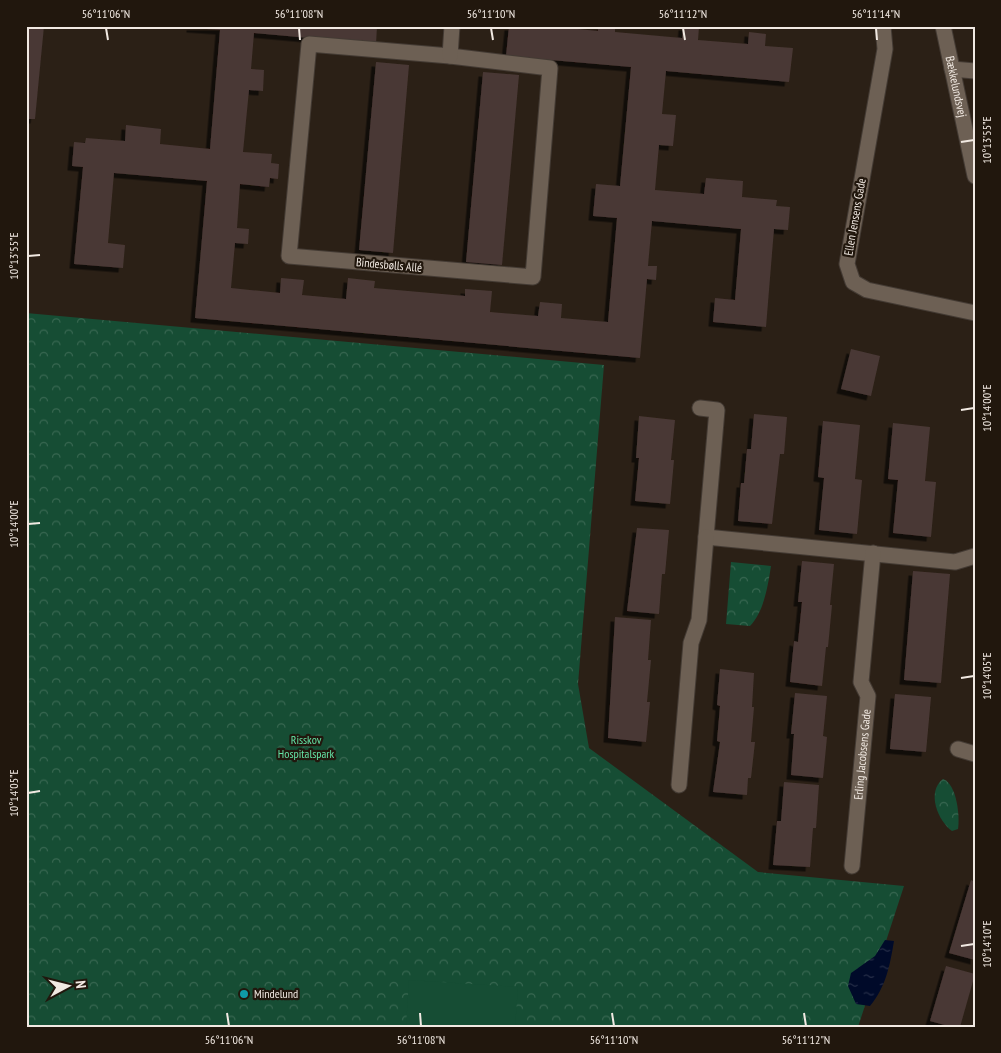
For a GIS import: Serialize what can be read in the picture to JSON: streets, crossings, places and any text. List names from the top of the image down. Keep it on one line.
{"streets":{"street":["Bækkelundsvej","Ellen Jensens Gade","Bindesbølls Allé","Erling Jacobsens Gade"]},"parks":["Risskov Hospitalspark"],"places":["Mindelund"],"north":"right","coordinates":["56°11'06\"N","56°11'08\"N","56°11'10\"N","56°11'12\"N","56°11'14\"N","10°13'55\"E","10°14'00\"E","10°14'05\"E","10°14'10\"E"]}
